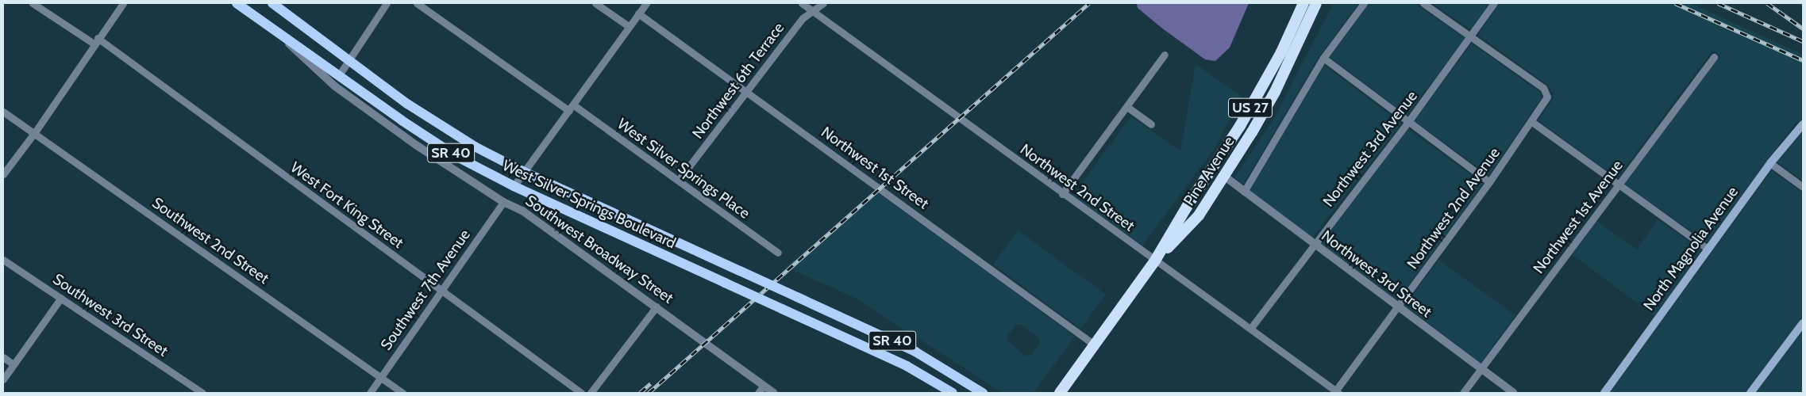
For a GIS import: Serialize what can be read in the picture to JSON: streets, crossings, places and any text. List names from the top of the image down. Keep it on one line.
{"streets":{"highway":["US 27","Pine Avenue"],"main road":["SR 40","West Silver Springs Boulevard","North Magnolia Avenue"],"street":["Northwest 6th Terrace","Northwest 3rd Avenue","Northwest 1st Street","West Silver Springs Place","Northwest 2nd Street","West Fort King Street","Northwest 2nd Avenue","Northwest 1st Avenue","Southwest 2nd Street","Southwest Broadway Street","Northwest 3rd Street","Southwest 7th Avenue","Southwest 3rd Street"]},"crossings":[["Northwest 6th Terrace","Northwest 1st Street"],["Northwest 6th Terrace","West Silver Springs Place"],["Northwest 6th Terrace","Northwest 2nd Street"],["Northwest 3rd Avenue","Northwest 2nd Street"],["Northwest 3rd Avenue","Northwest 2nd Avenue"],["Northwest 3rd Avenue","Northwest 3rd Street"],["Northwest 1st Street","Pine Avenue"],["Pine Avenue","Northwest 2nd Street"],["Pine Avenue","Northwest 3rd Street"],["Northwest 2nd Street","Northwest 2nd Avenue"],["West Silver Springs Boulevard","Southwest Broadway Street"],["West Fort King Street","Southwest 7th Avenue"],["Northwest 2nd Avenue","Northwest 3rd Street"],["Northwest 1st Avenue","Northwest 3rd Street"],["Southwest 2nd Street","Southwest 7th Avenue"],["Southwest Broadway Street","Southwest 7th Avenue"]]}
